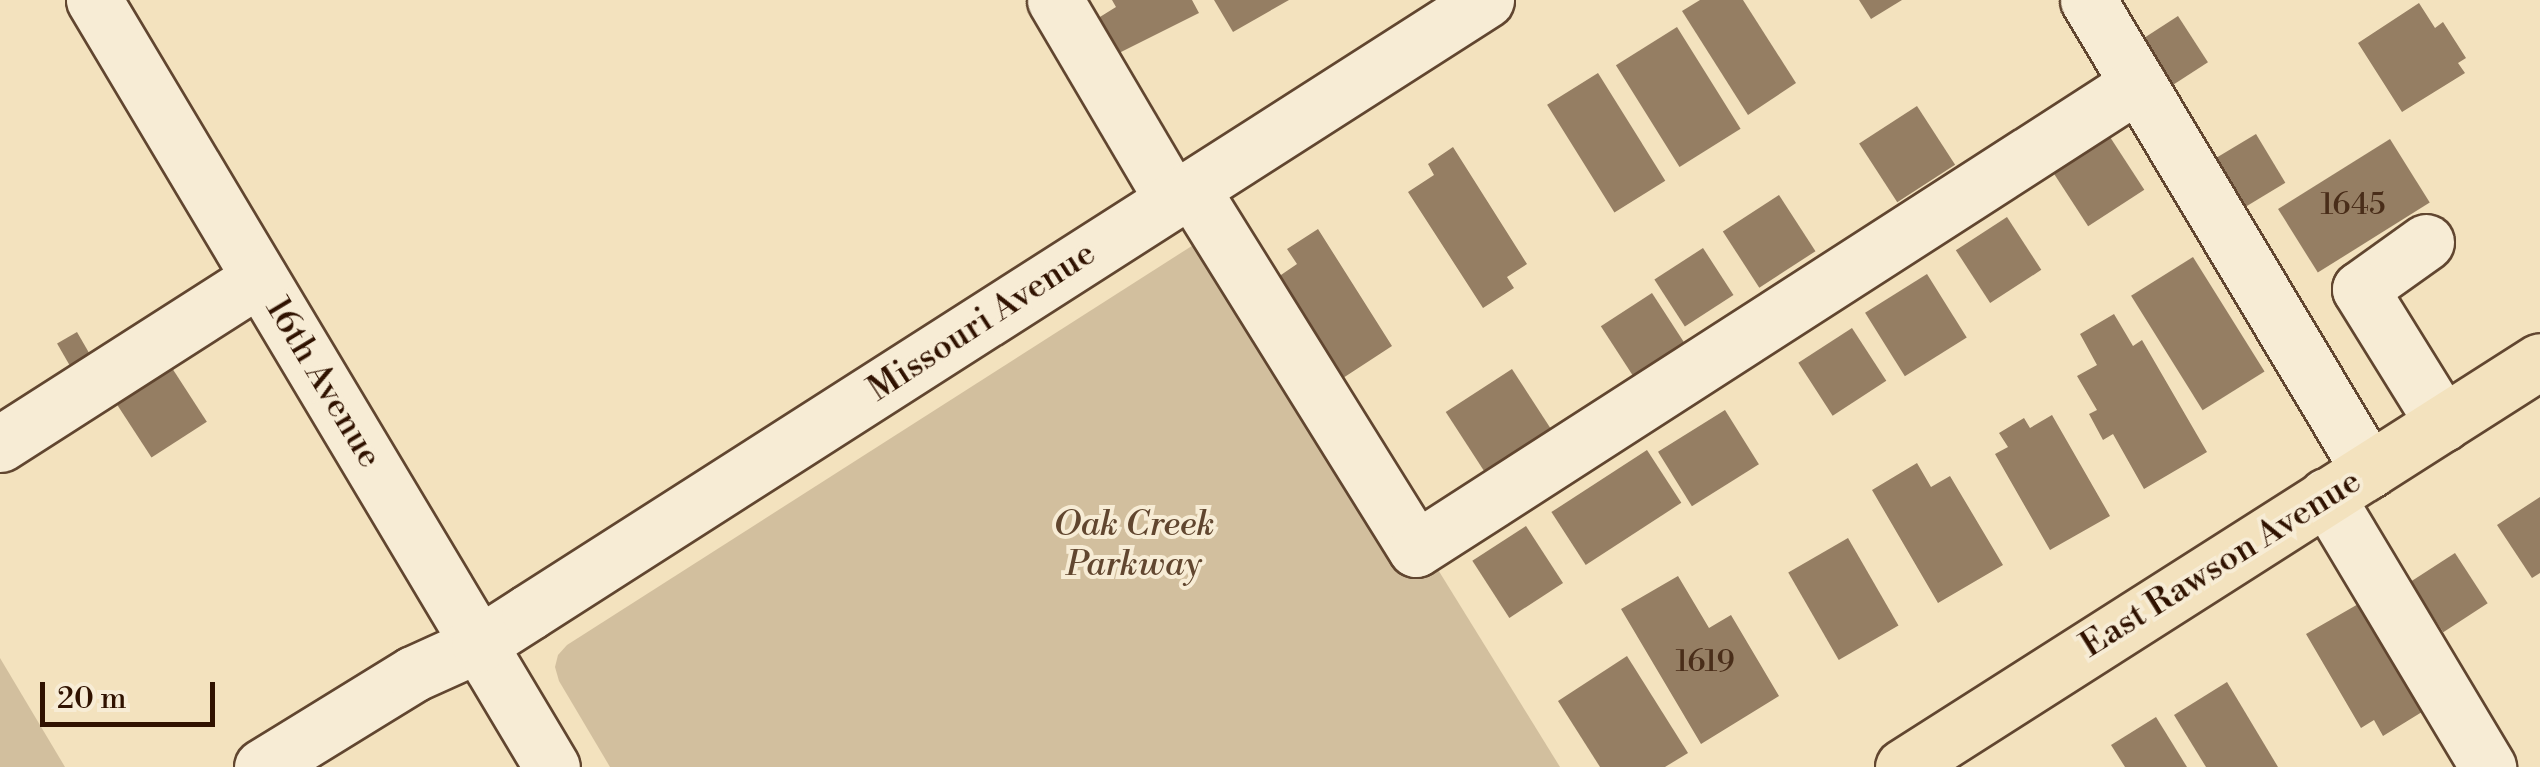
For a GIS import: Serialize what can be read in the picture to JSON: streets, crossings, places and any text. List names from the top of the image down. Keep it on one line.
{"streets":{"main road":["East Rawson Avenue"],"street":["Missouri Avenue","16th Avenue"]},"crossings":[["Missouri Avenue","16th Avenue"]],"parks":["Oak Creek Parkway"],"house_numbers":["1645","1619"],"scale_bar":"20 m"}
